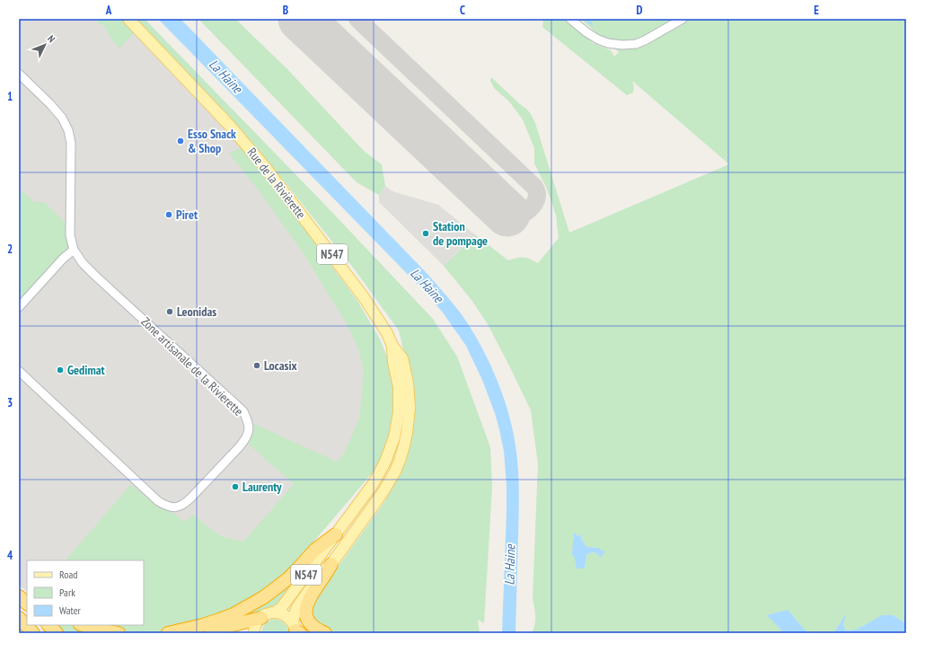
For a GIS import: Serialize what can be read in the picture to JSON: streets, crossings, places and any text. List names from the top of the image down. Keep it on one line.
{"streets":{"main road":["Rue de la Rivièrette","N547"],"street":["Zone artisanale de la Rivierette"]},"crossings":[["Rue de la Rivièrette","N547"]],"water":["La Haine"],"places":["Esso Snack & Shop","Piret","Station de pompage","Leonidas","Locasix","Gedimat","Laurenty"],"legend":["Road","Park","Water"],"north":"top right","grid":{"columns":["A","B","C","D","E"],"rows":["1","2","3","4"]}}
